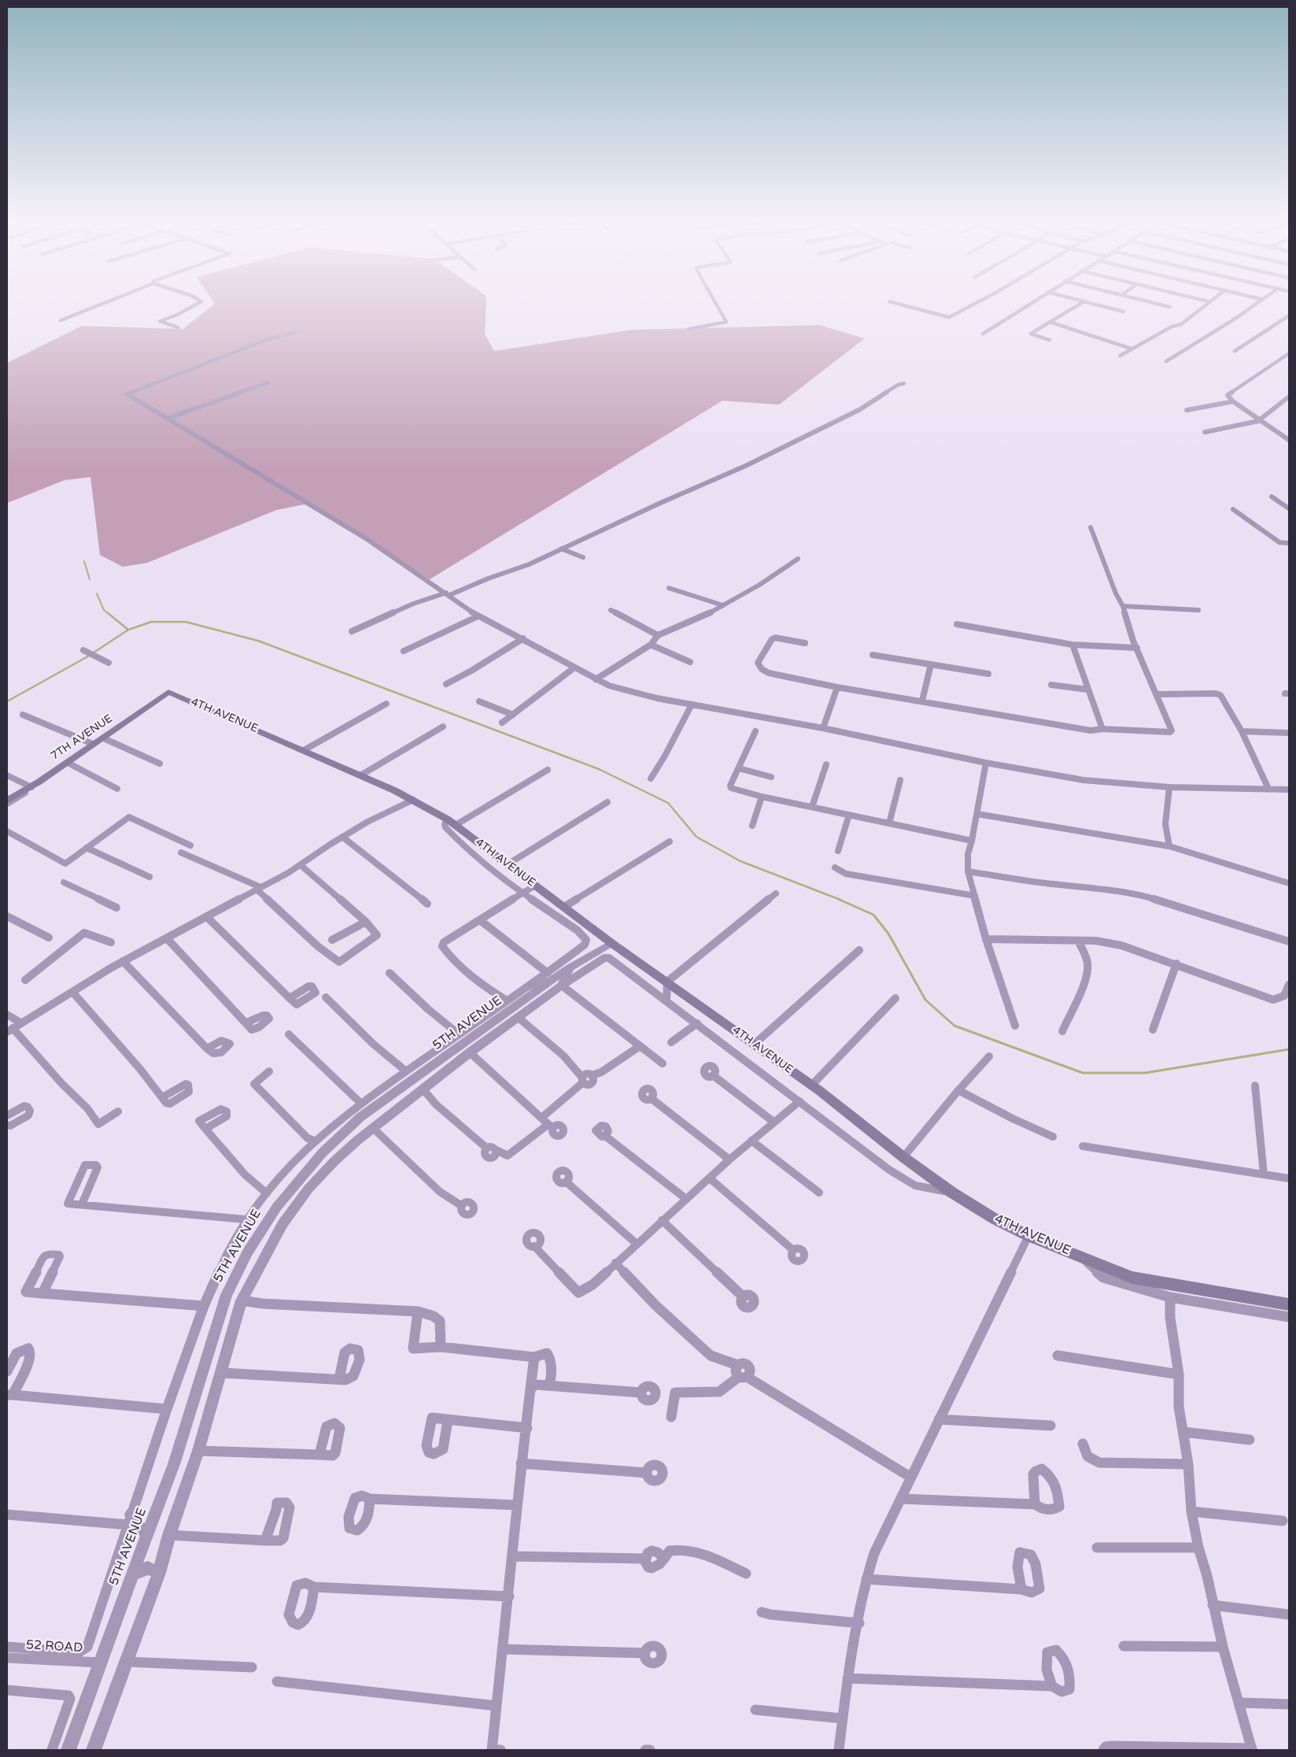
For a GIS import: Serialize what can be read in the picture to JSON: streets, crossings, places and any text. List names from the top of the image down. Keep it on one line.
{"streets":{"main road":["4TH AVENUE","7TH AVENUE"],"street":["5TH AVENUE","52 ROAD"]},"crossings":[["4TH AVENUE","7TH AVENUE"],["4TH AVENUE","5TH AVENUE"],["5TH AVENUE","52 ROAD"]]}
